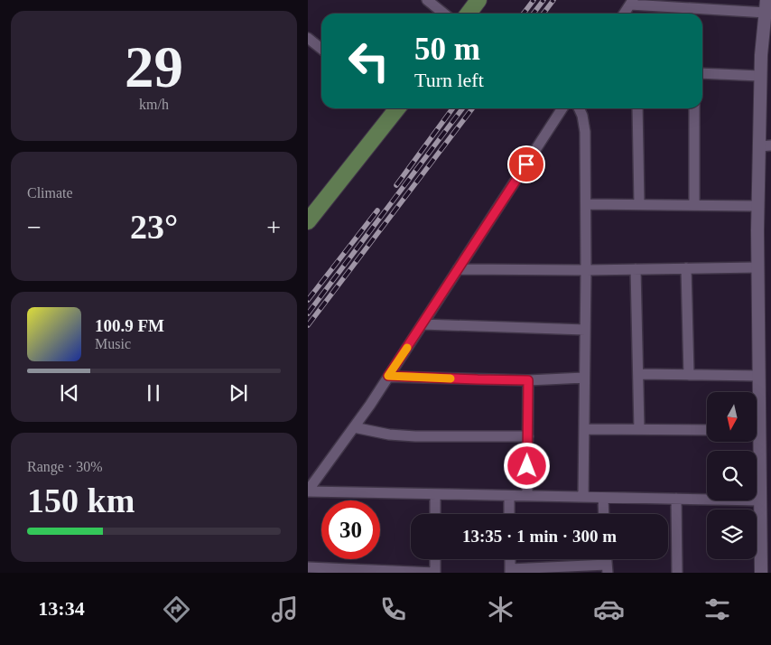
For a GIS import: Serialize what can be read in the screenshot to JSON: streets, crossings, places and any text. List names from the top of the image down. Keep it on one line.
{"north":"bottom","page":{"tile":[["29","km/h"],"Climate",["Range · 30%","150 km"]],"turn":["50 m","Turn left"],"heat":["−","23°","+"],"song":["100.9 FM","Music"],"limit":"30","trip":"13:35 · 1 min · 300 m","tabs":"13:34"}}
